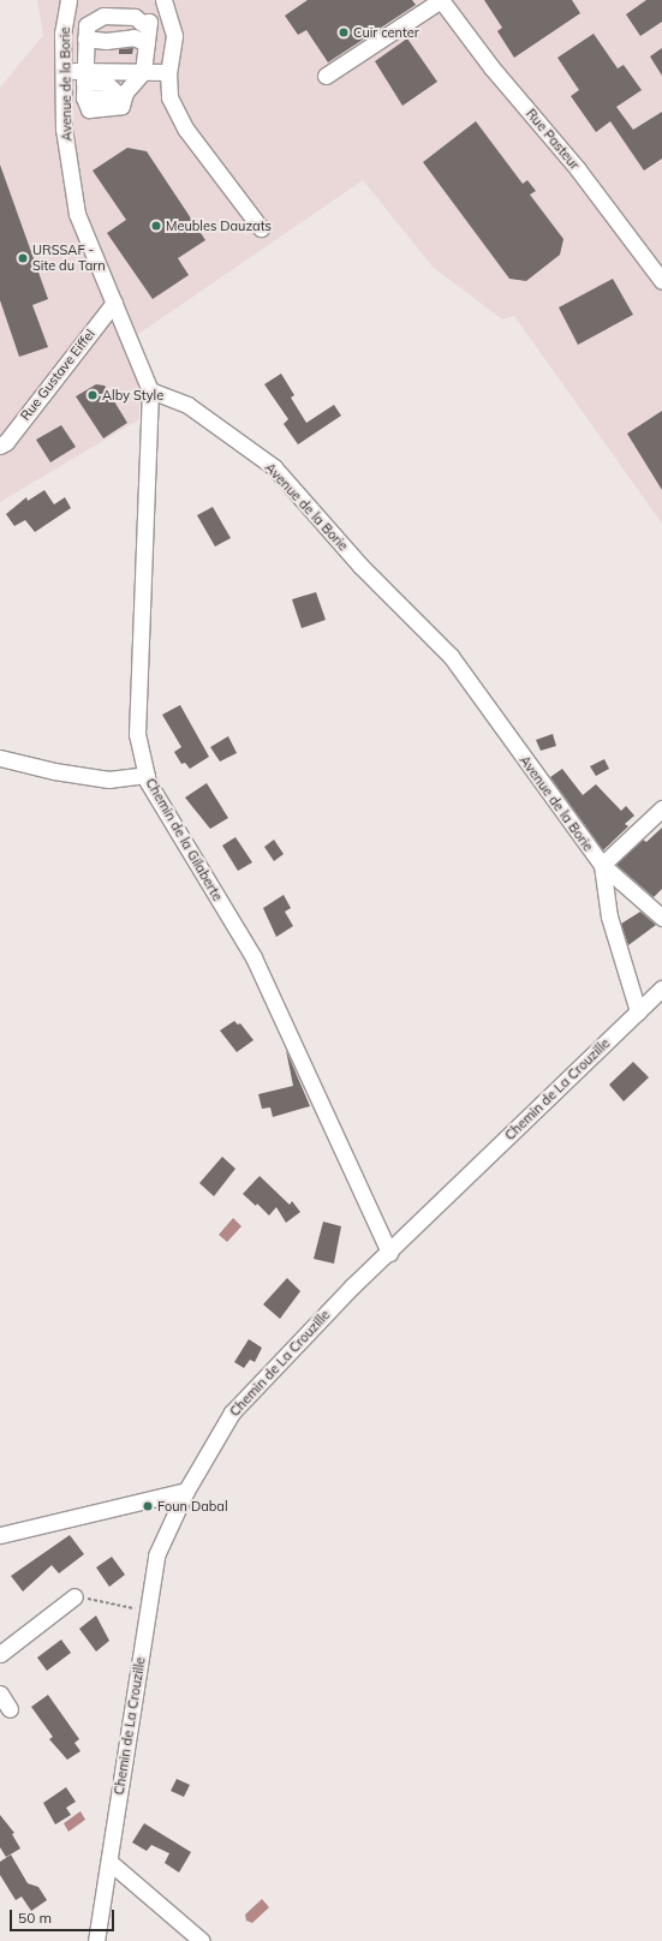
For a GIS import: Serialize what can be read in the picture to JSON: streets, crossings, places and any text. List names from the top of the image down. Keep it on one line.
{"streets":{"street":["Avenue de la Borie","Rue Pasteur","Rue Gustave Eiffel","Chemin de la Gilaberte","Chemin de La Crouzille"]},"crossings":[["Avenue de la Borie","Rue Gustave Eiffel"],["Avenue de la Borie","Chemin de la Gilaberte"],["Chemin de la Gilaberte","Chemin de La Crouzille"]],"places":["Cuir center","Meubles Dauzats","URSSAF - Site du Tarn","Alby Style","Foun Dabal"],"scale_bar":"50 m"}
